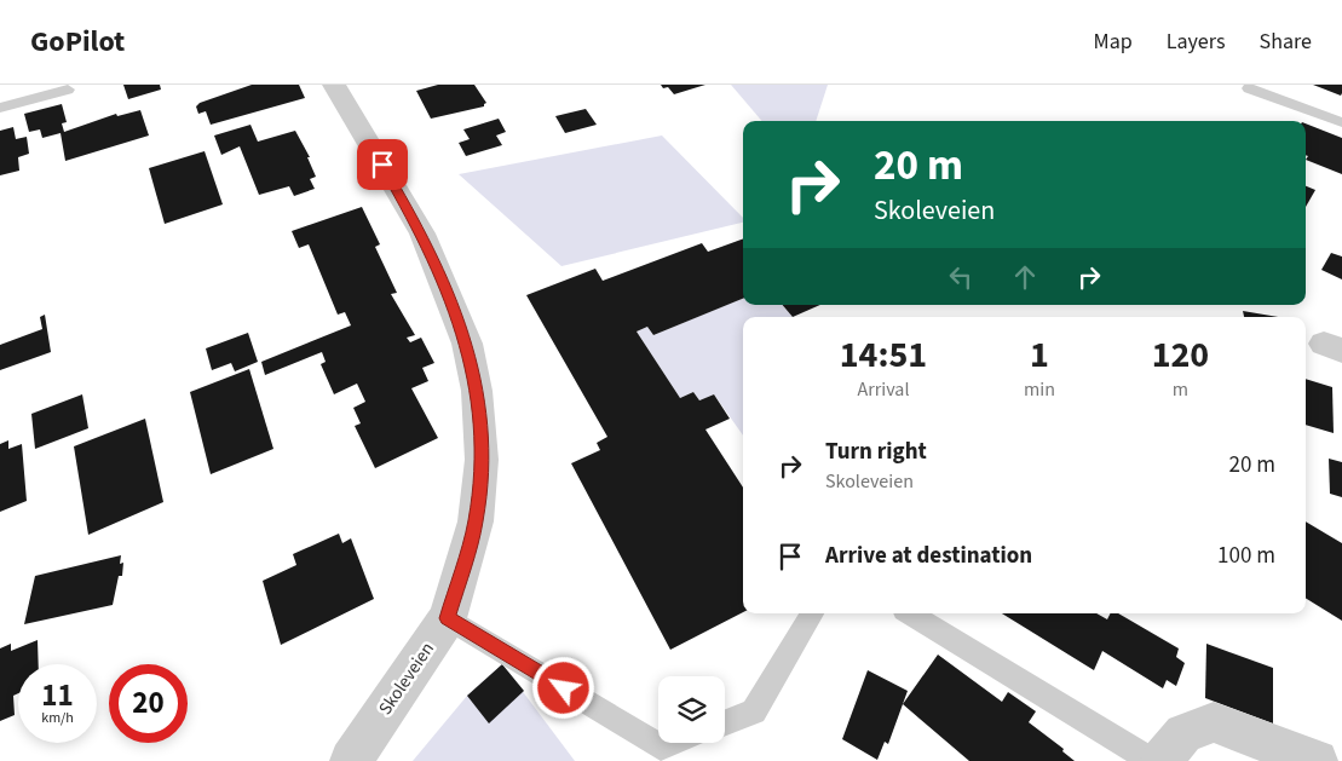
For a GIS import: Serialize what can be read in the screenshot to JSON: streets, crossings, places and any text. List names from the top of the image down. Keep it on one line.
{"streets":{"street":["Skoleveien"]},"page":{"header":"GoPilot","nav":["Map","Layers","Share"],"turn":["20 m","Skoleveien"],"eta":["14:51","Arrival","1","min","120","m"],"list":[{"name":"Turn right","note":"Skoleveien","value":"20 m"},{"name":"Arrive at destination","value":"100 m"}],"speed":"11 km/h","limit":"20"}}
